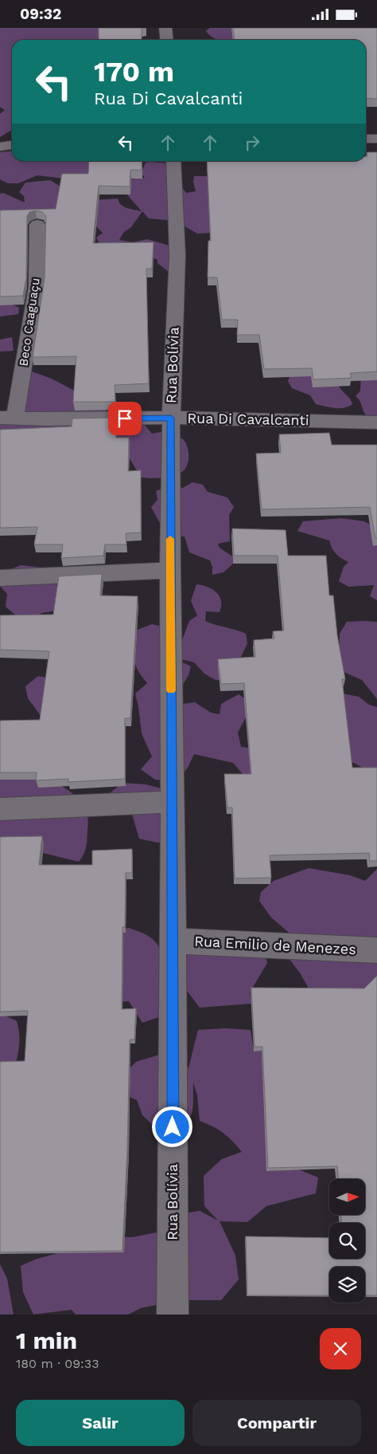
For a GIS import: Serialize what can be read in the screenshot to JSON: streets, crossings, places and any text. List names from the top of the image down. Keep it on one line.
{"streets":{"street":["Beco Caaguaçu","Rua Bolívia","Rua Di Cavalcanti","Rua Emilio de Menezes"]},"crossings":[["Beco Caaguaçu","Rua Di Cavalcanti"],["Rua Bolívia","Rua Di Cavalcanti"],["Rua Bolívia","Rua Emilio de Menezes"]],"north":"right","page":{"status":"09:32","turn":["170 m","Rua Di Cavalcanti"],"heading":["1 min","180 m · 09:33"],"buttons":["Salir","Compartir"]}}
